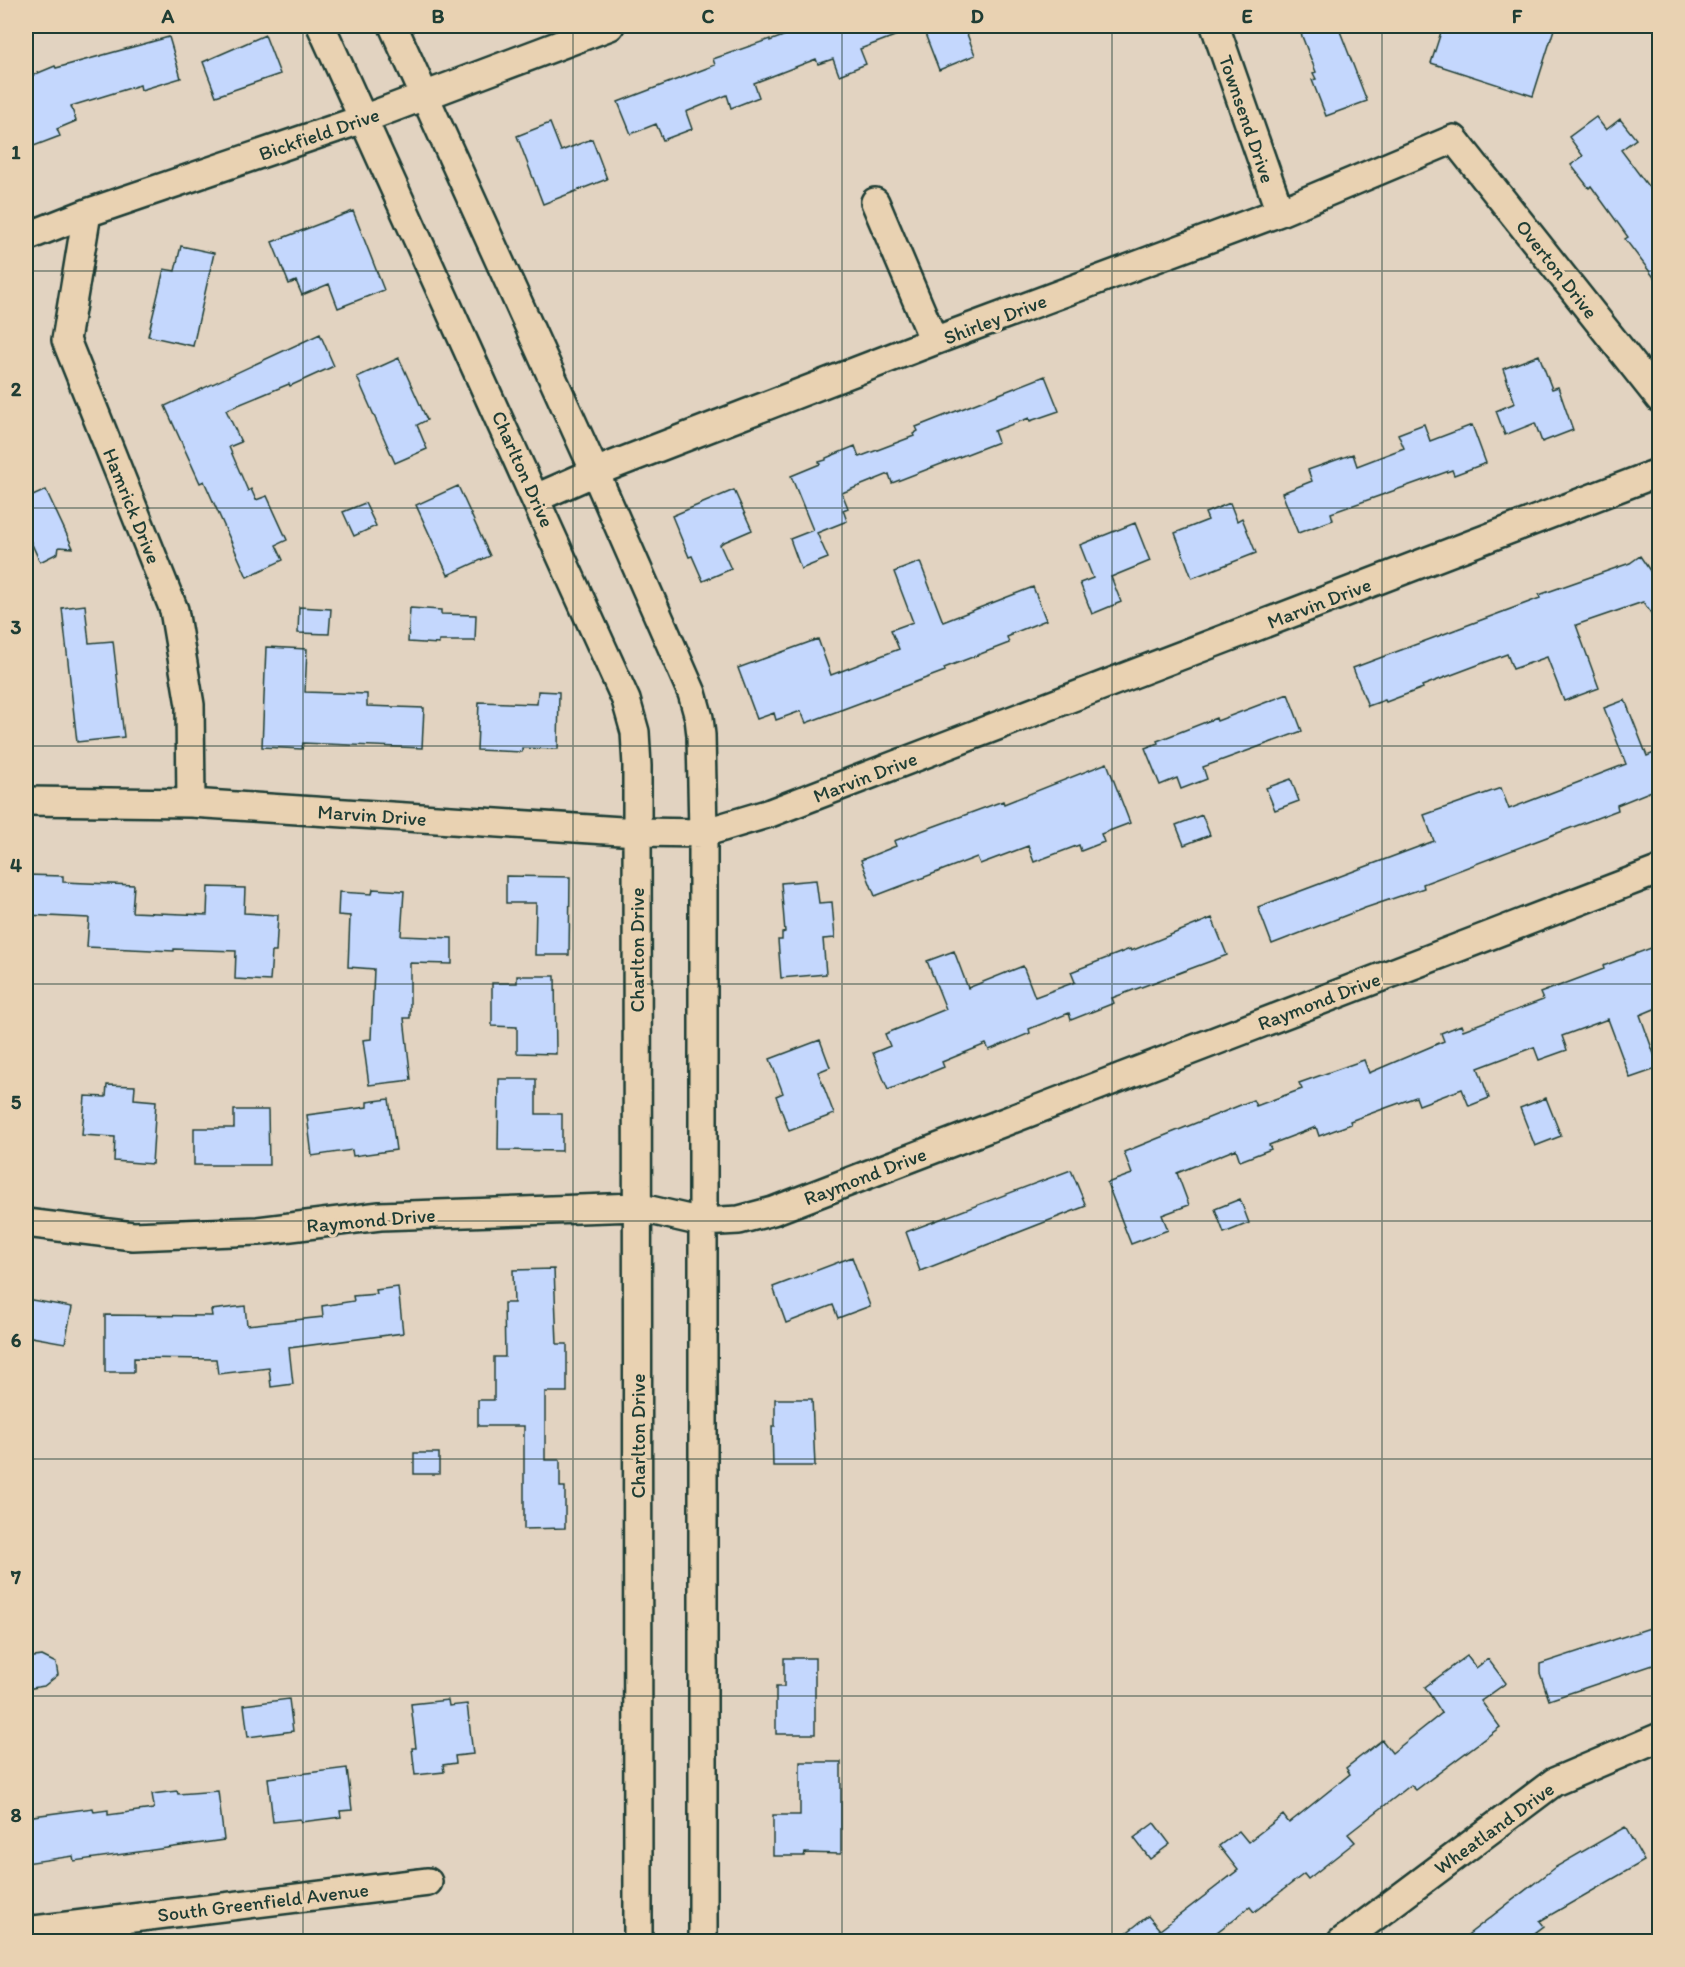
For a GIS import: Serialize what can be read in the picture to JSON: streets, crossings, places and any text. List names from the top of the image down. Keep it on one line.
{"streets":{"street":["Townsend Drive","Bickfield Drive","Overton Drive","Shirley Drive","Charlton Drive","Hamrick Drive","Marvin Drive","Raymond Drive","Wheatland Drive","South Greenfield Avenue"]},"crossings":[["Townsend Drive","Shirley Drive"],["Bickfield Drive","Charlton Drive"],["Bickfield Drive","Hamrick Drive"],["Overton Drive","Shirley Drive"],["Shirley Drive","Charlton Drive"],["Charlton Drive","Marvin Drive"],["Charlton Drive","Raymond Drive"],["Hamrick Drive","Marvin Drive"]],"grid":{"columns":["A","B","C","D","E","F"],"rows":["1","2","3","4","5","6","7","8"]}}
